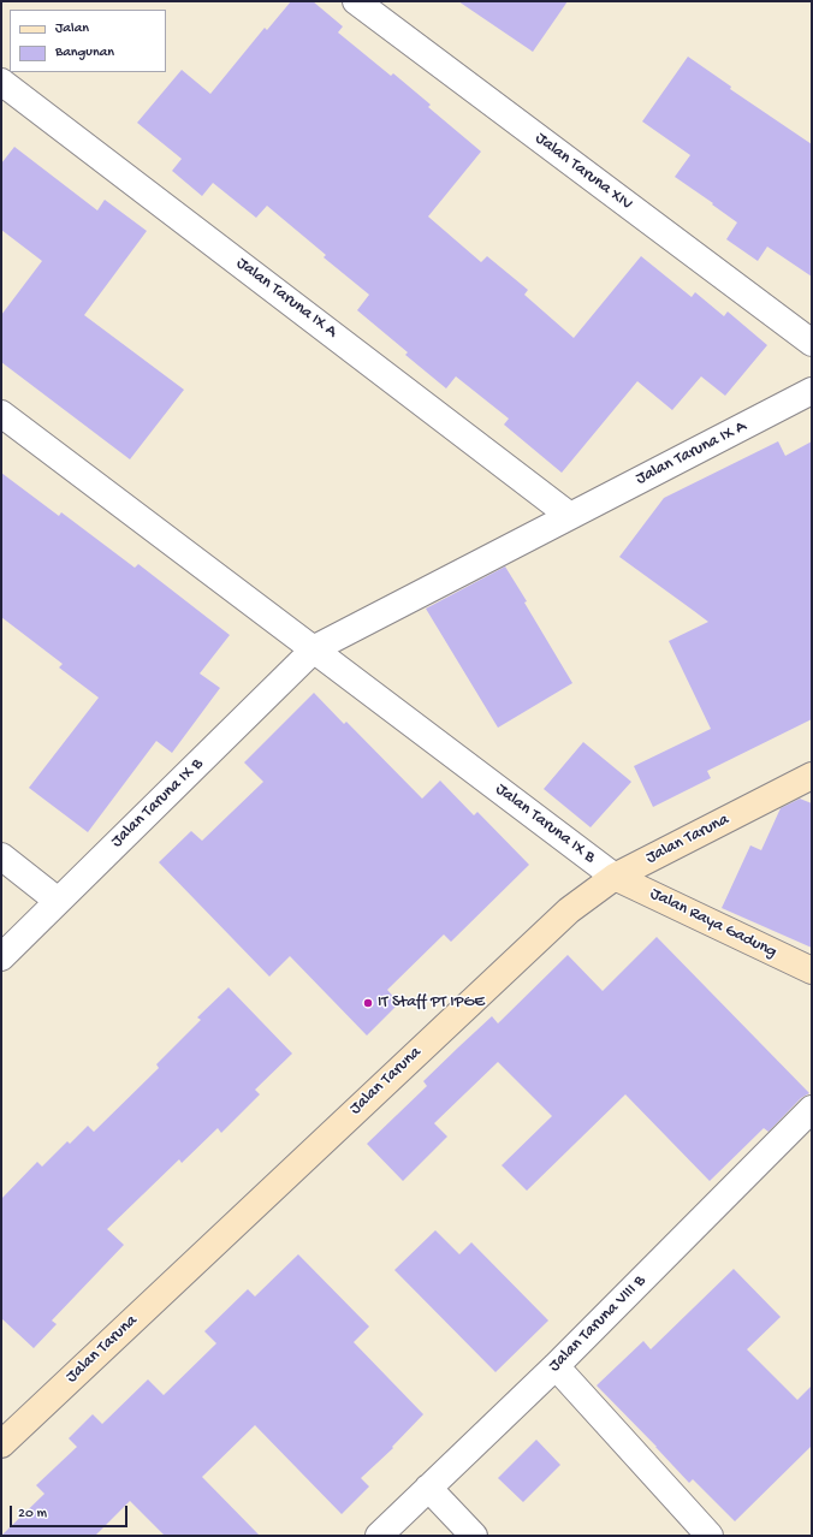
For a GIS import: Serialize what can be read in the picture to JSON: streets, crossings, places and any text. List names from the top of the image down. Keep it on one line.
{"streets":{"street":["Jalan Taruna XIV","Jalan Taruna IX A","Jalan Taruna IX B","Jalan Taruna","Jalan Raya Gadung","Jalan Taruna VIII B"]},"crossings":[["Jalan Taruna IX A","Jalan Taruna IX B"],["Jalan Taruna IX B","Jalan Taruna"],["Jalan Taruna IX B","Jalan Raya Gadung"],["Jalan Taruna","Jalan Raya Gadung"]],"places":["IT Staff PT IPGE"],"legend":["Jalan","Bangunan"],"scale_bar":"20 m"}
